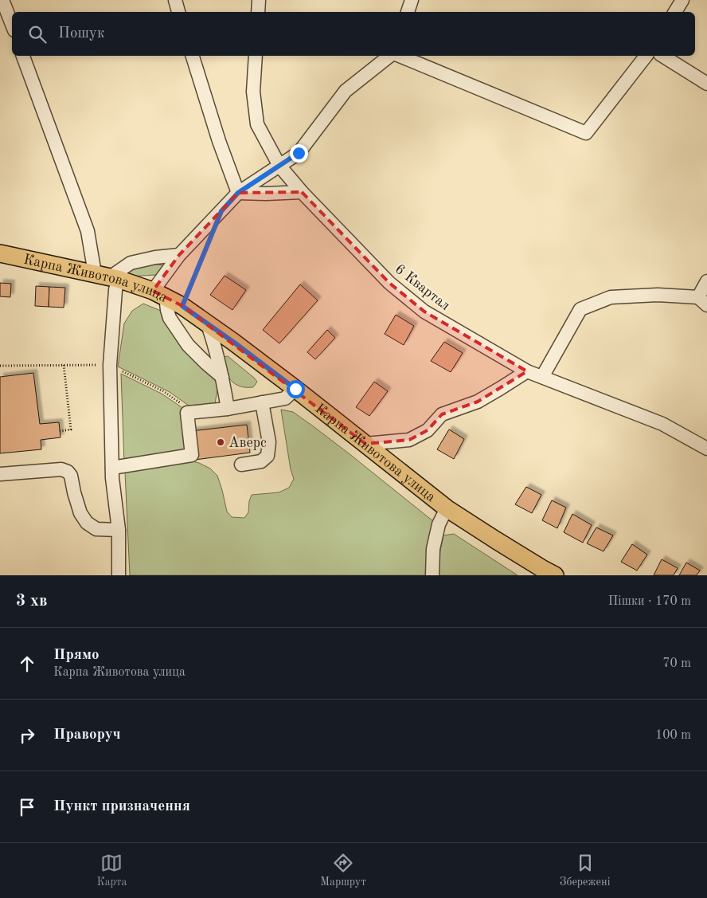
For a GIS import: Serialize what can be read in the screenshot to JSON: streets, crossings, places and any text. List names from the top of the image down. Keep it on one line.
{"streets":{"main road":["Карпа Животова улица"],"street":["6 Квартал"]},"places":["Аверс"],"page":{"search":"Пошук","heading":["3 хв","Пішки · 170 m"],"list":[["Прямо","Карпа Животова улица","70 m"],["Праворуч","100 m"],"Пункт призначення"],"nav":["Карта","Маршрут","Збережені"]}}
